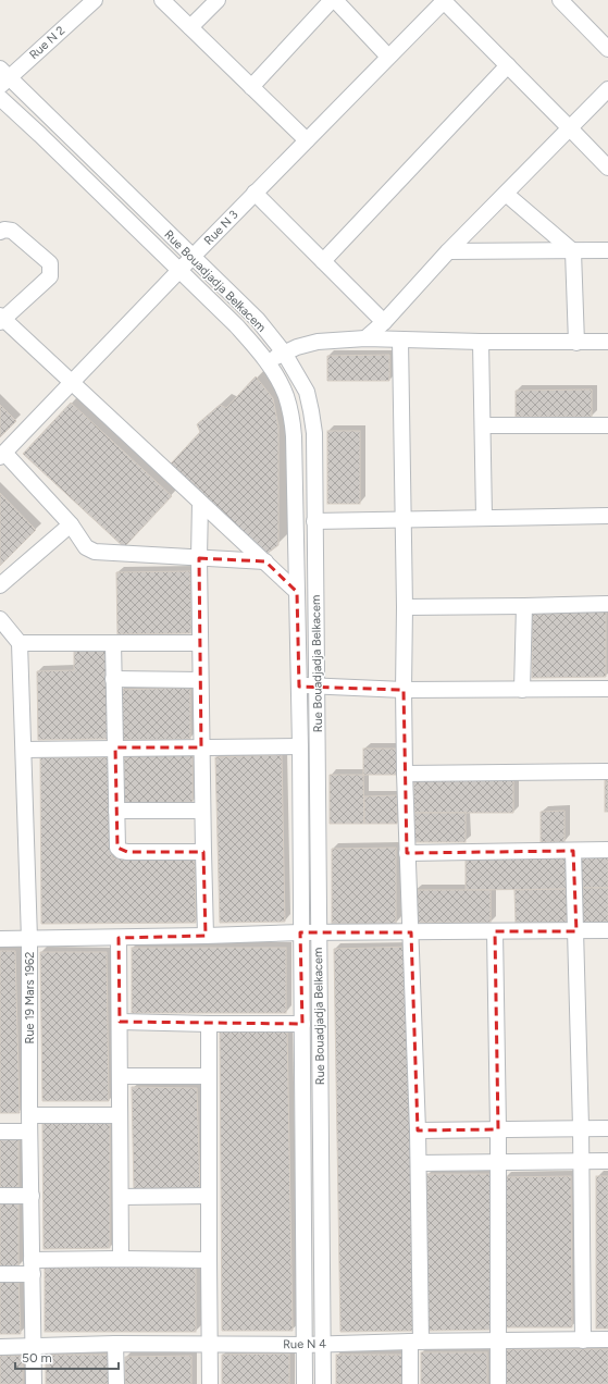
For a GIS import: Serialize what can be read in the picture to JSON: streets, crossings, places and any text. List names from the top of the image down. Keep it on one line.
{"streets":{"street":["Rue N 2","Rue N 3","Rue Bouadjadja Belkacem","Rue 19 Mars 1962","Rue N 4"]},"crossings":[["Rue N 2","Rue Bouadjadja Belkacem"],["Rue N 3","Rue Bouadjadja Belkacem"],["Rue Bouadjadja Belkacem","Rue N 4"],["Rue 19 Mars 1962","Rue N 4"]],"scale_bar":"50 m"}
